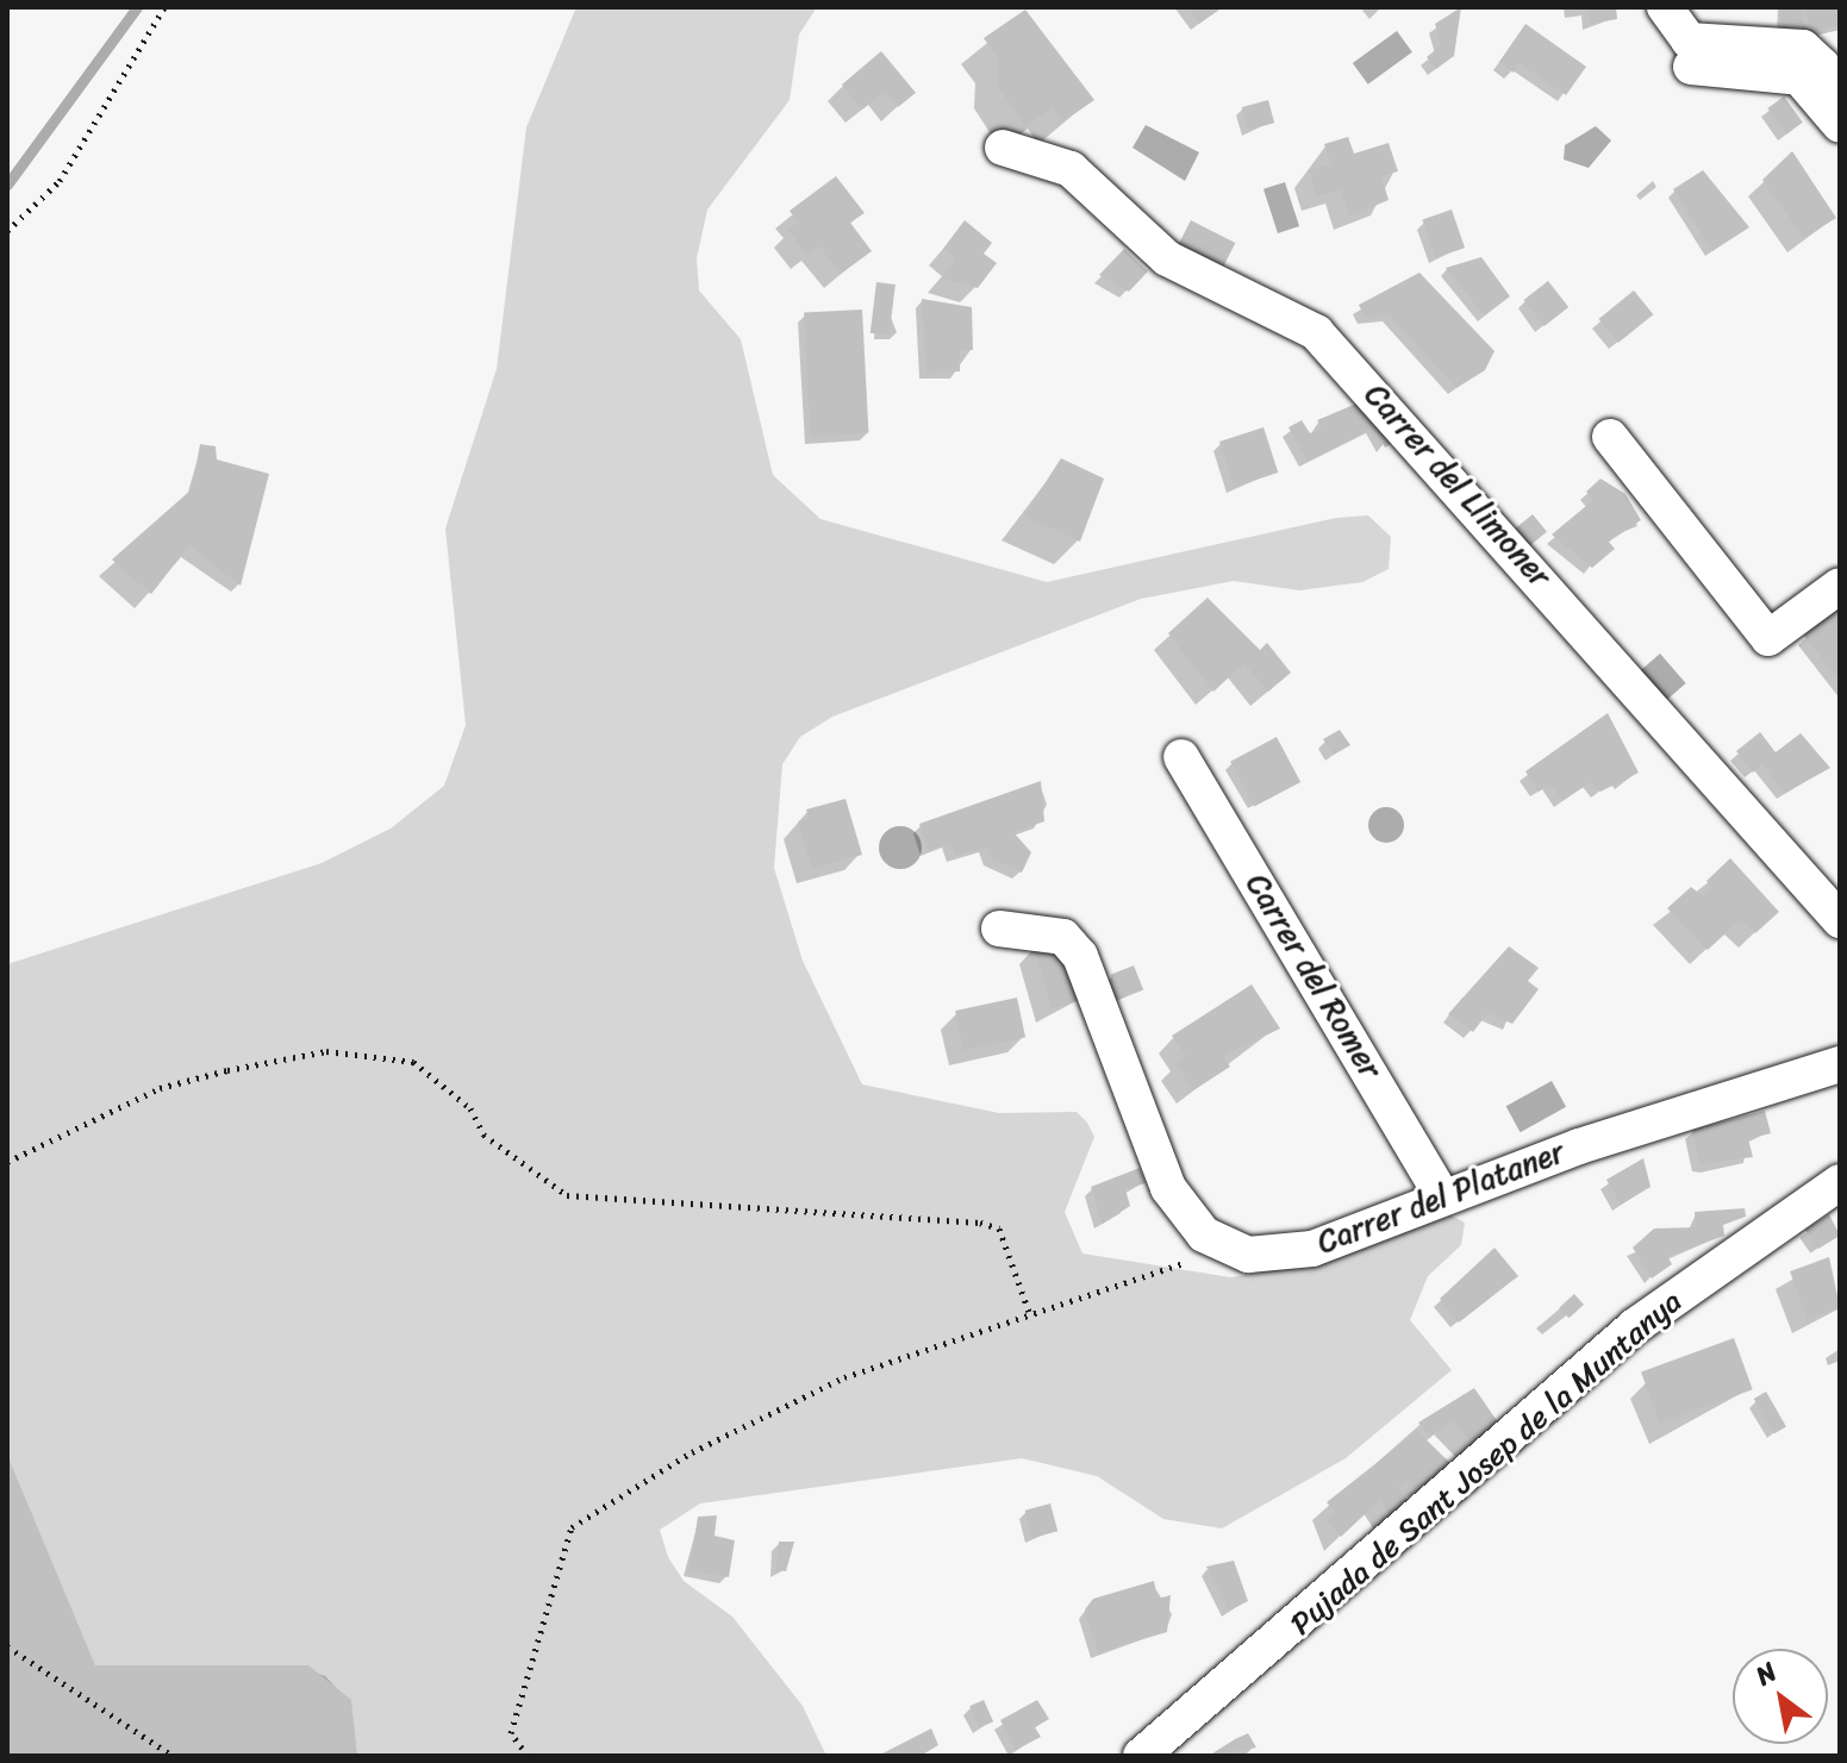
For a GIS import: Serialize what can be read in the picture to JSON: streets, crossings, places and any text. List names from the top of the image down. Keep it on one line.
{"streets":{"street":["Carrer del Llimoner","Carrer del Romer","Carrer del Plataner","Pujada de Sant Josep de la Muntanya"]},"crossings":[["Carrer del Romer","Carrer del Plataner"]],"north":"top left"}
